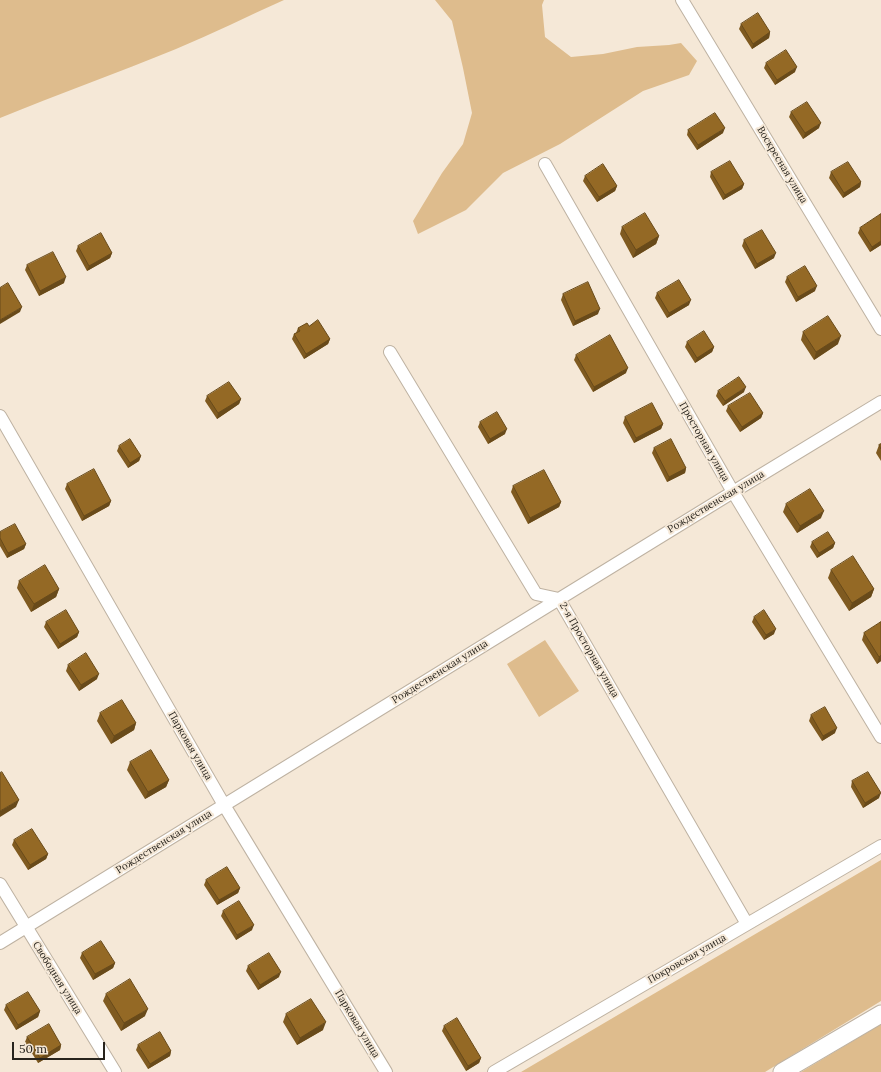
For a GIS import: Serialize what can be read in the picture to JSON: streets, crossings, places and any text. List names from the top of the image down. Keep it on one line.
{"streets":{"street":["Воскресная улица","Просторная улица","Рождественская улица","2-я Просторная улица","Парковая улица","Покровская улица","Свободная улица"]},"crossings":[["Просторная улица","Рождественская улица"],["Рождественская улица","2-я Просторная улица"],["Рождественская улица","Парковая улица"],["Рождественская улица","Свободная улица"],["2-я Просторная улица","Покровская улица"]],"scale_bar":"50 m"}
